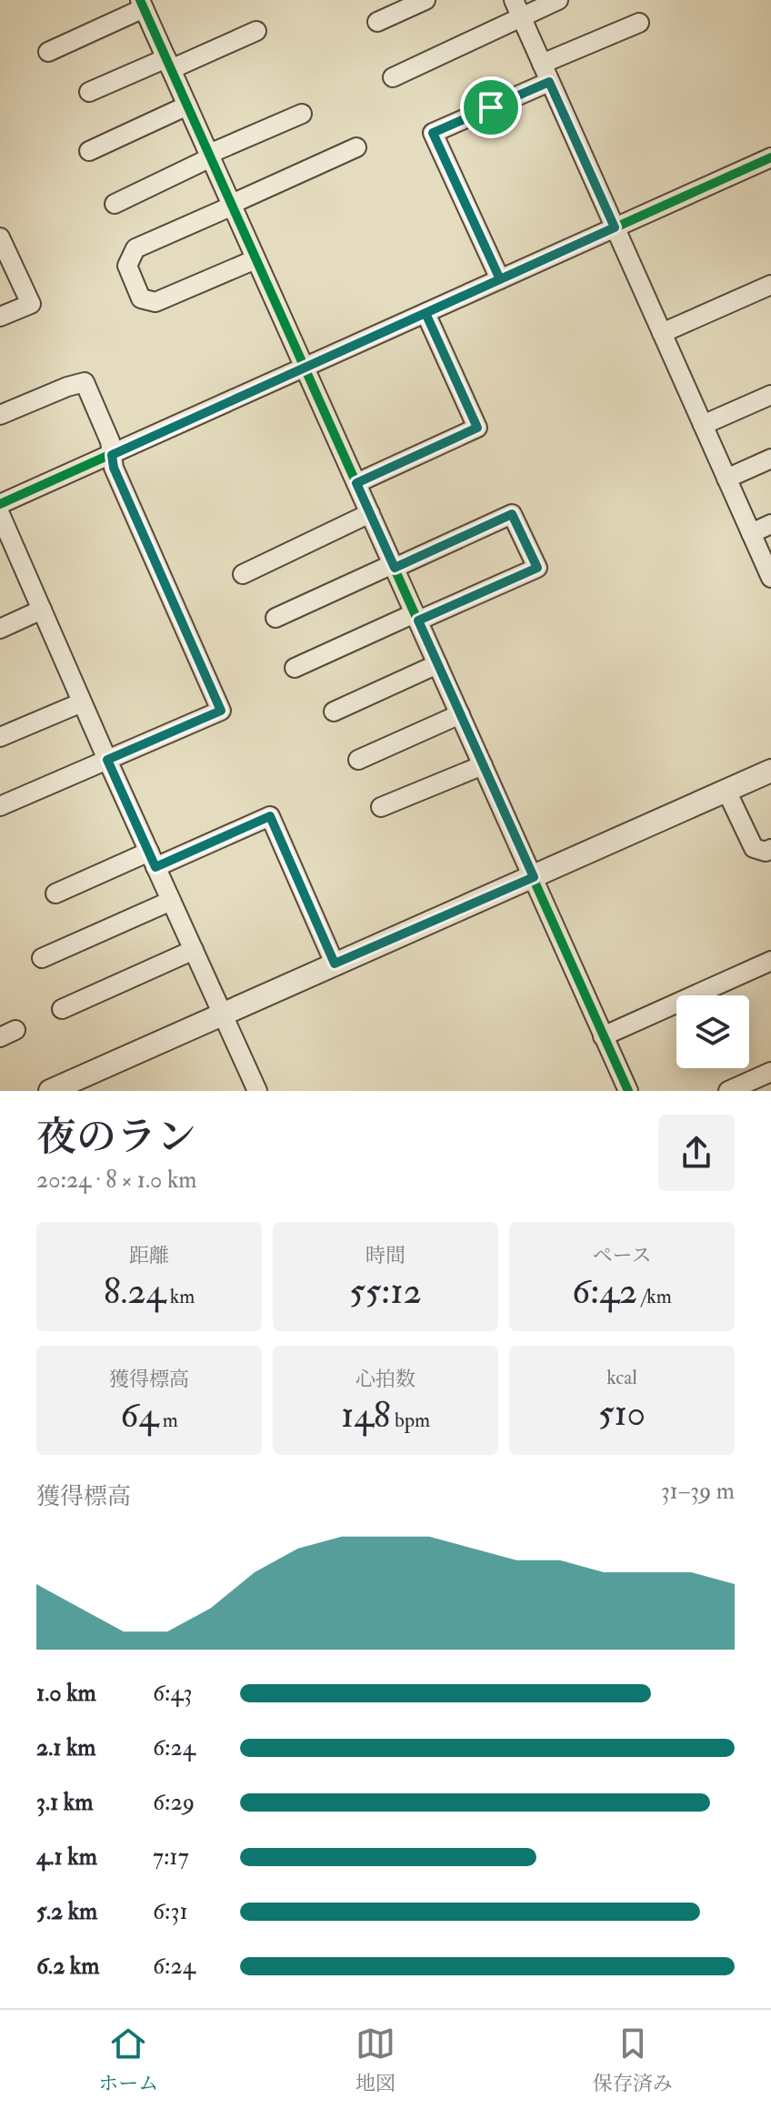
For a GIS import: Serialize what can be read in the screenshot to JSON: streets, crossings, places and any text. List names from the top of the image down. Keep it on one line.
{"page":{"heading":["夜のラン","20:24 · 8 × 1.0 km"],"stats":[["距離","8.24 km"],["時間","55:12"],["ペース","6:42 /km"],["獲得標高","64 m"],["心拍数","148 bpm"],["kcal","510"]],"chart":["獲得標高","31–39 m"],"list":[{"name":"1.0 km","note":"6:43"},{"name":"2.1 km","note":"6:24"},{"name":"3.1 km","note":"6:29"},{"name":"4.1 km","note":"7:17"},{"name":"5.2 km","note":"6:31"},{"name":"6.2 km","note":"6:24"}],"tabs":["ホーム","地図","保存済み"]}}
